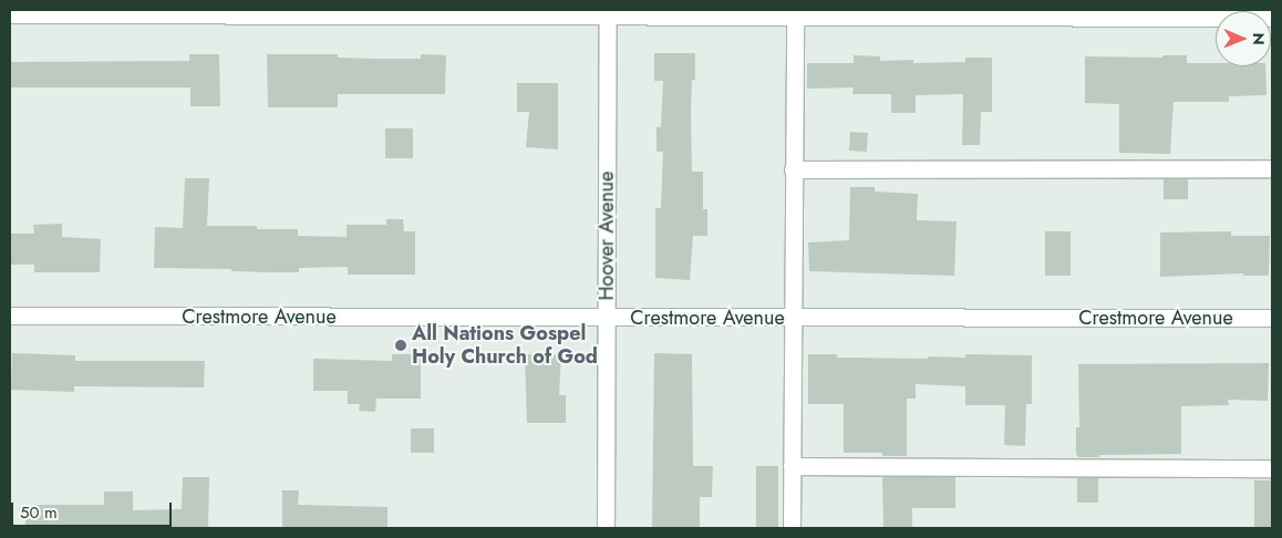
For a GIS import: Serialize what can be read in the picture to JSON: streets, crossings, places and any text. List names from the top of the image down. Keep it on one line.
{"streets":{"street":["Hoover Avenue","Crestmore Avenue"]},"crossings":[["Hoover Avenue","Crestmore Avenue"]],"places":["All Nations Gospel Holy Church of God"],"scale_bar":"50 m","north":"right"}
